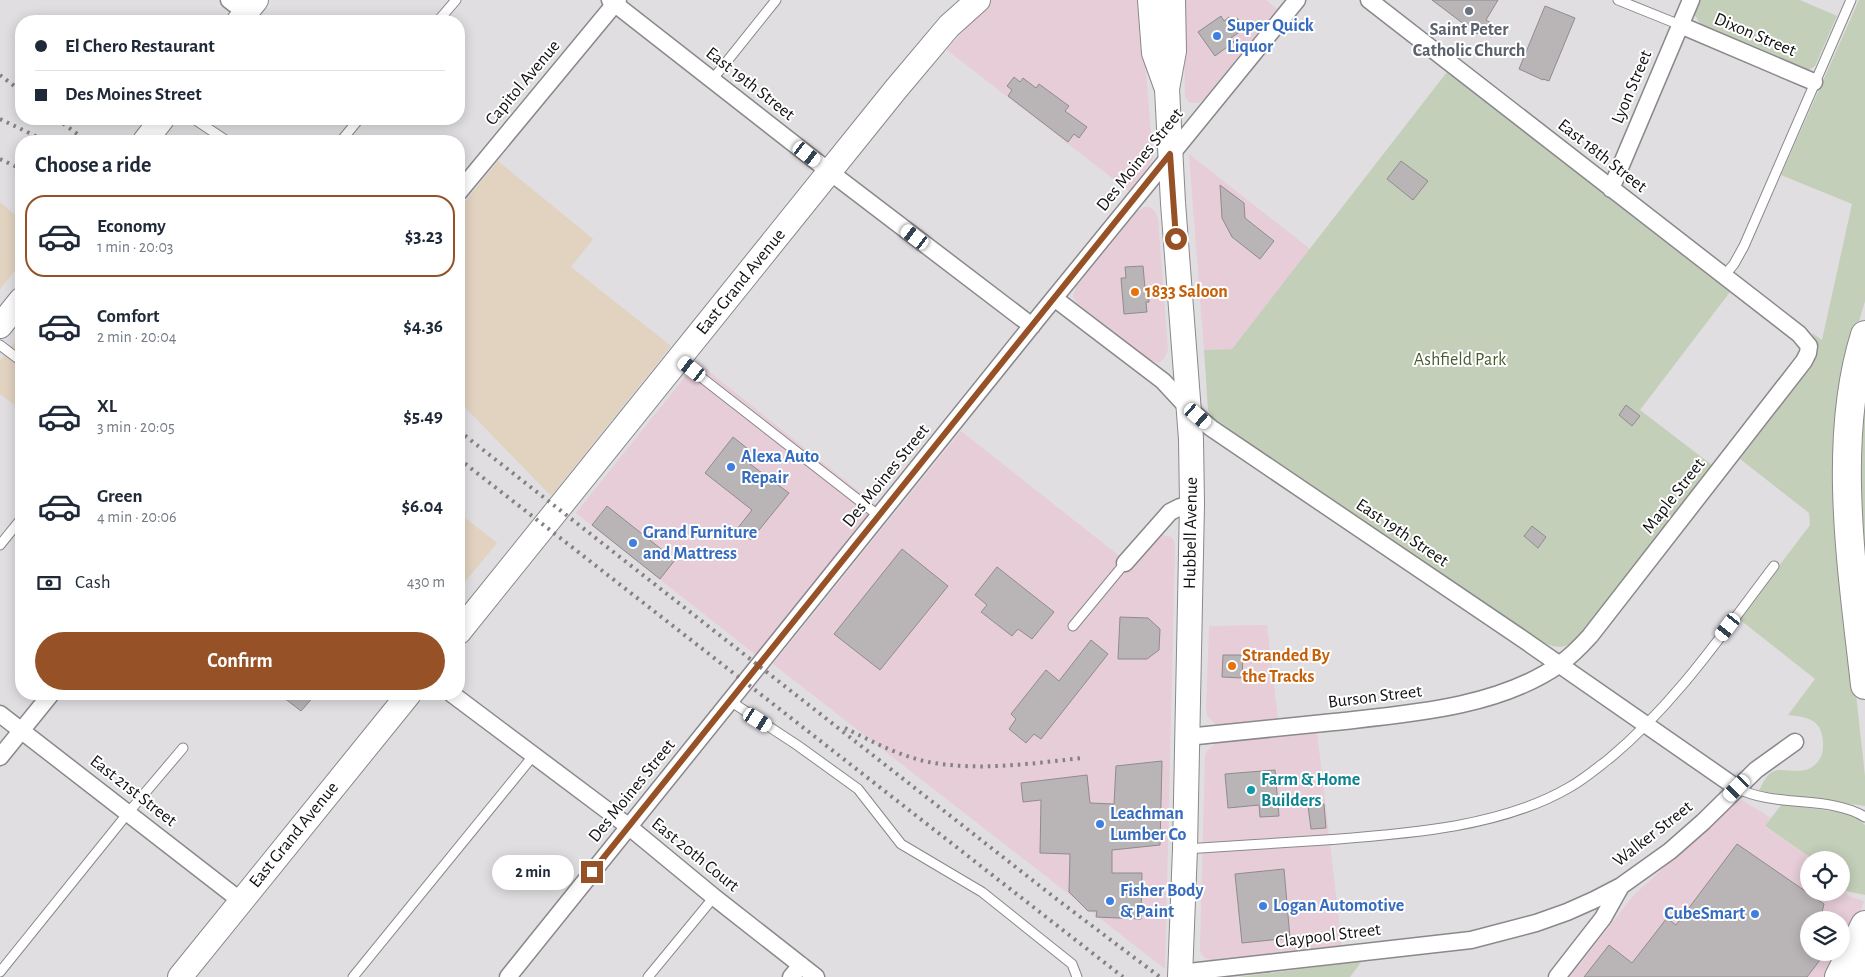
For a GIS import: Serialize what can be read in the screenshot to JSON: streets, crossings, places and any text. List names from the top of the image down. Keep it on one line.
{"streets":{"street":["Dixon Street","Capitol Avenue","East 19th Street","Lyon Street","East 18th Street","Des Moines Street","East Grand Avenue","Maple Street","Hubbell Avenue","Burson Street","East 21st Street","Walker Street","East 20th Court","Claypool Street"]},"crossings":[["Dixon Street","Lyon Street"],["Capitol Avenue","East 19th Street"],["East 19th Street","Des Moines Street"],["East 19th Street","East Grand Avenue"],["East 19th Street","Maple Street"],["East 19th Street","Hubbell Avenue"],["East 19th Street","Burson Street"],["East 19th Street","Walker Street"],["Lyon Street","East 18th Street"],["East 18th Street","Maple Street"],["Des Moines Street","Hubbell Avenue"],["Des Moines Street","East 20th Court"],["East Grand Avenue","East 21st Street"],["Maple Street","Burson Street"],["Hubbell Avenue","Burson Street"],["Hubbell Avenue","Claypool Street"],["Walker Street","Claypool Street"]],"parks":["Ashfield Park"],"places":["Saint Peter Catholic Church","Super Quick Liquor","1833 Saloon","Alexa Auto Repair","Grand Furniture and Mattress","Stranded By the Tracks","Farm & Home Builders","Leachman Lumber Co","Fisher Body & Paint","Logan Automotive","CubeSmart"],"page":{"banner":["El Chero Restaurant","Des Moines Street"],"heading":"Choose a ride","list":[{"name":"Economy","note":"1 min · 20:03","value":"$3.23"},{"name":"Comfort","note":"2 min · 20:04","value":"$4.36"},{"name":"XL","note":"3 min · 20:05","value":"$5.49"},{"name":"Green","note":"4 min · 20:06","value":"$6.04"}],"pay":["Cash","430 m"],"buttons":"Confirm","bubble":"2 min"}}
